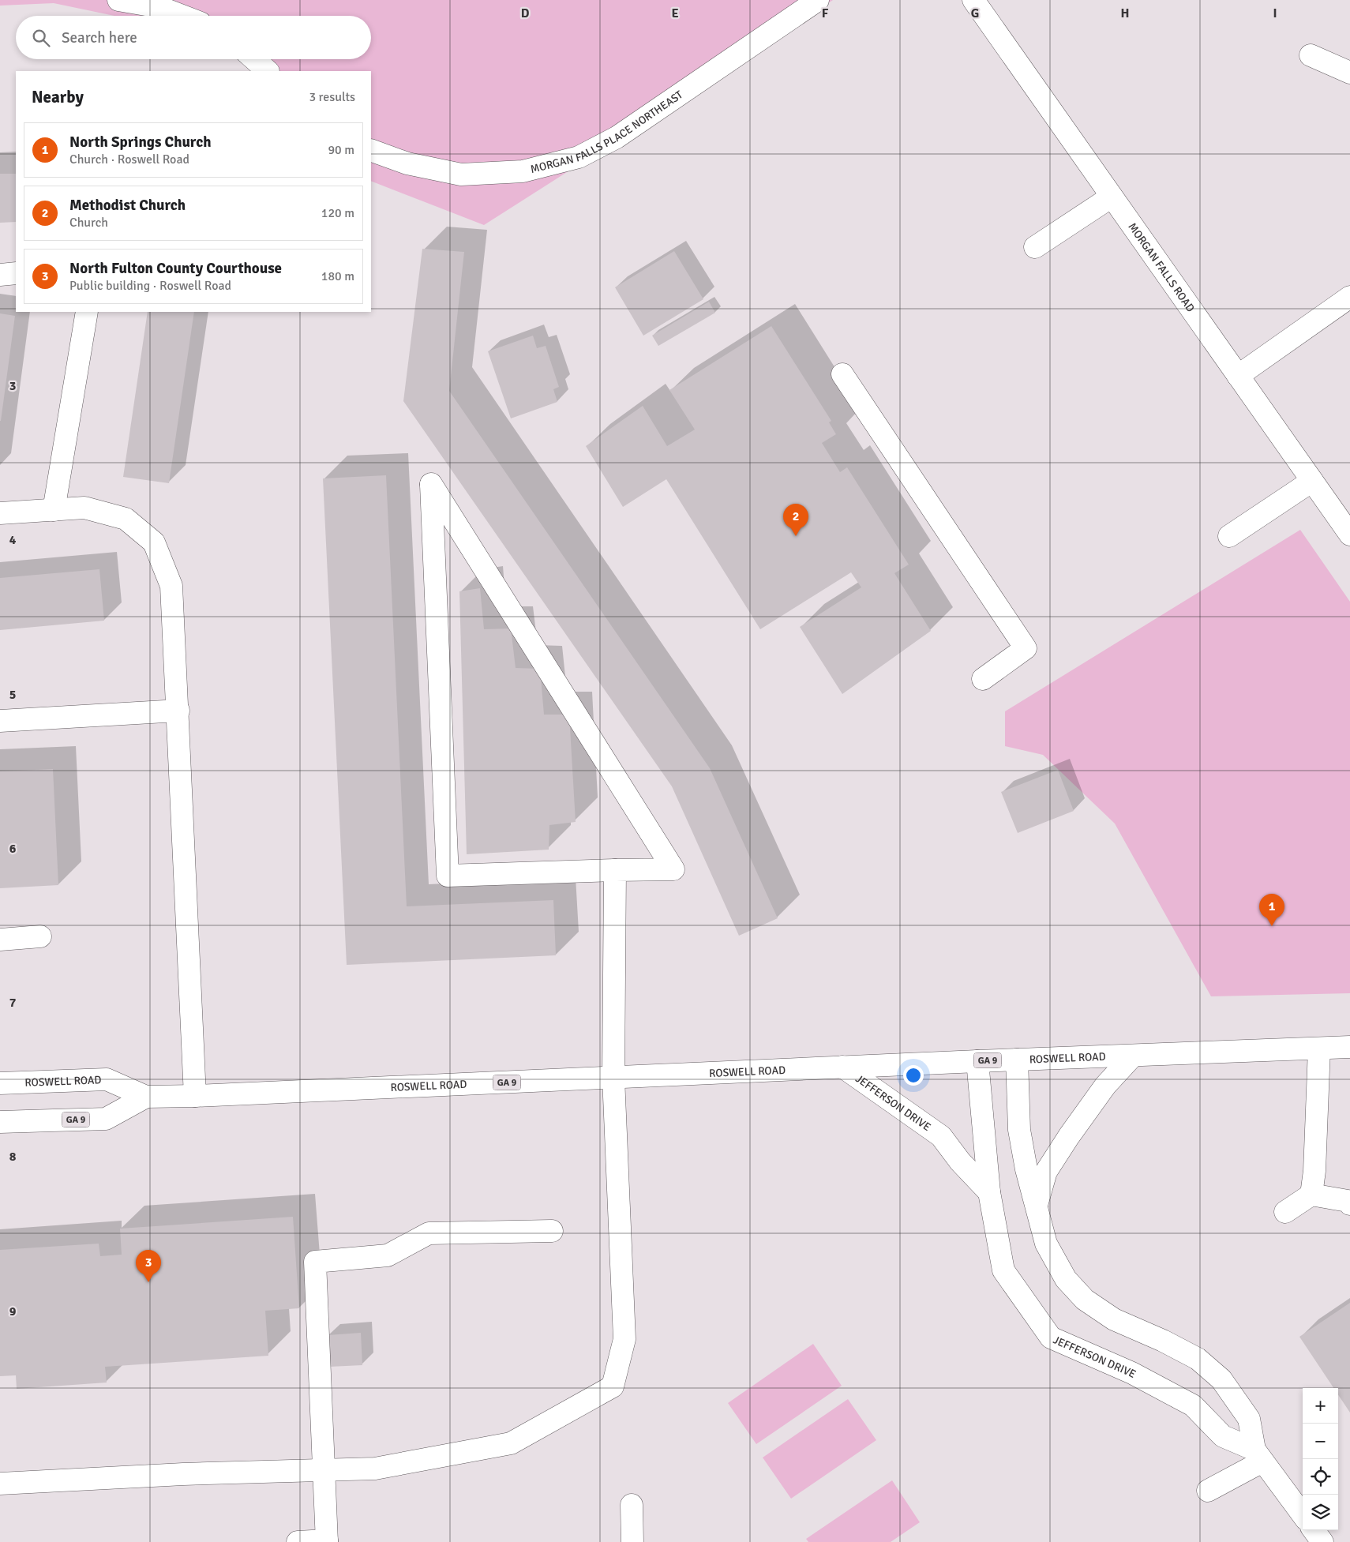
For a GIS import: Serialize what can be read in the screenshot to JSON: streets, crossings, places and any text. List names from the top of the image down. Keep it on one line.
{"streets":{"street":["MORGAN FALLS PLACE NORTHEAST","MORGAN FALLS ROAD","ROSWELL ROAD","GA 9","JEFFERSON DRIVE"]},"crossings":[["ROSWELL ROAD","JEFFERSON DRIVE"]],"page":{"search":"Search here","heading":["Nearby","3 results"],"list":[{"mark":"1","name":"North Springs Church","note":"Church · Roswell Road","value":"90 m"},{"mark":"2","name":"Methodist Church","note":"Church","value":"120 m"},{"mark":"3","name":"North Fulton County Courthouse","note":"Public building · Roswell Road","value":"180 m"}],"pins":["2","1","3"],"map_buttons":["+","−"]},"grid":{"columns":["D","E","F","G","H","I"],"rows":["3","4","5","6","7","8","9"]}}
